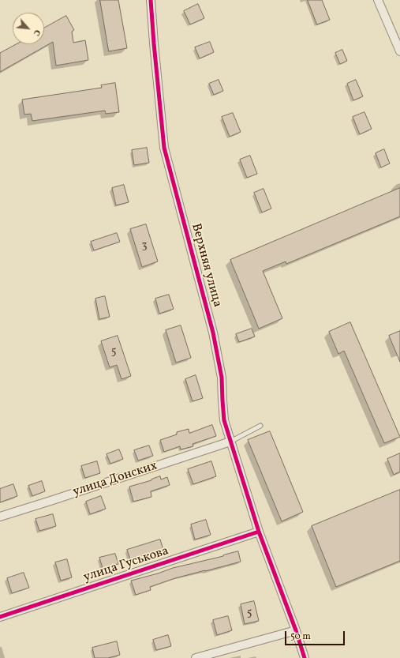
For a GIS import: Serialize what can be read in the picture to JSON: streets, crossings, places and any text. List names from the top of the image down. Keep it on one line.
{"streets":{"street":["Верхняя улица","улица Донских","улица Гуськова"]},"crossings":[["Верхняя улица","улица Донских"],["Верхняя улица","улица Гуськова"]],"house_numbers":["3","5","5"],"scale_bar":"50 m","north":"bottom right"}
